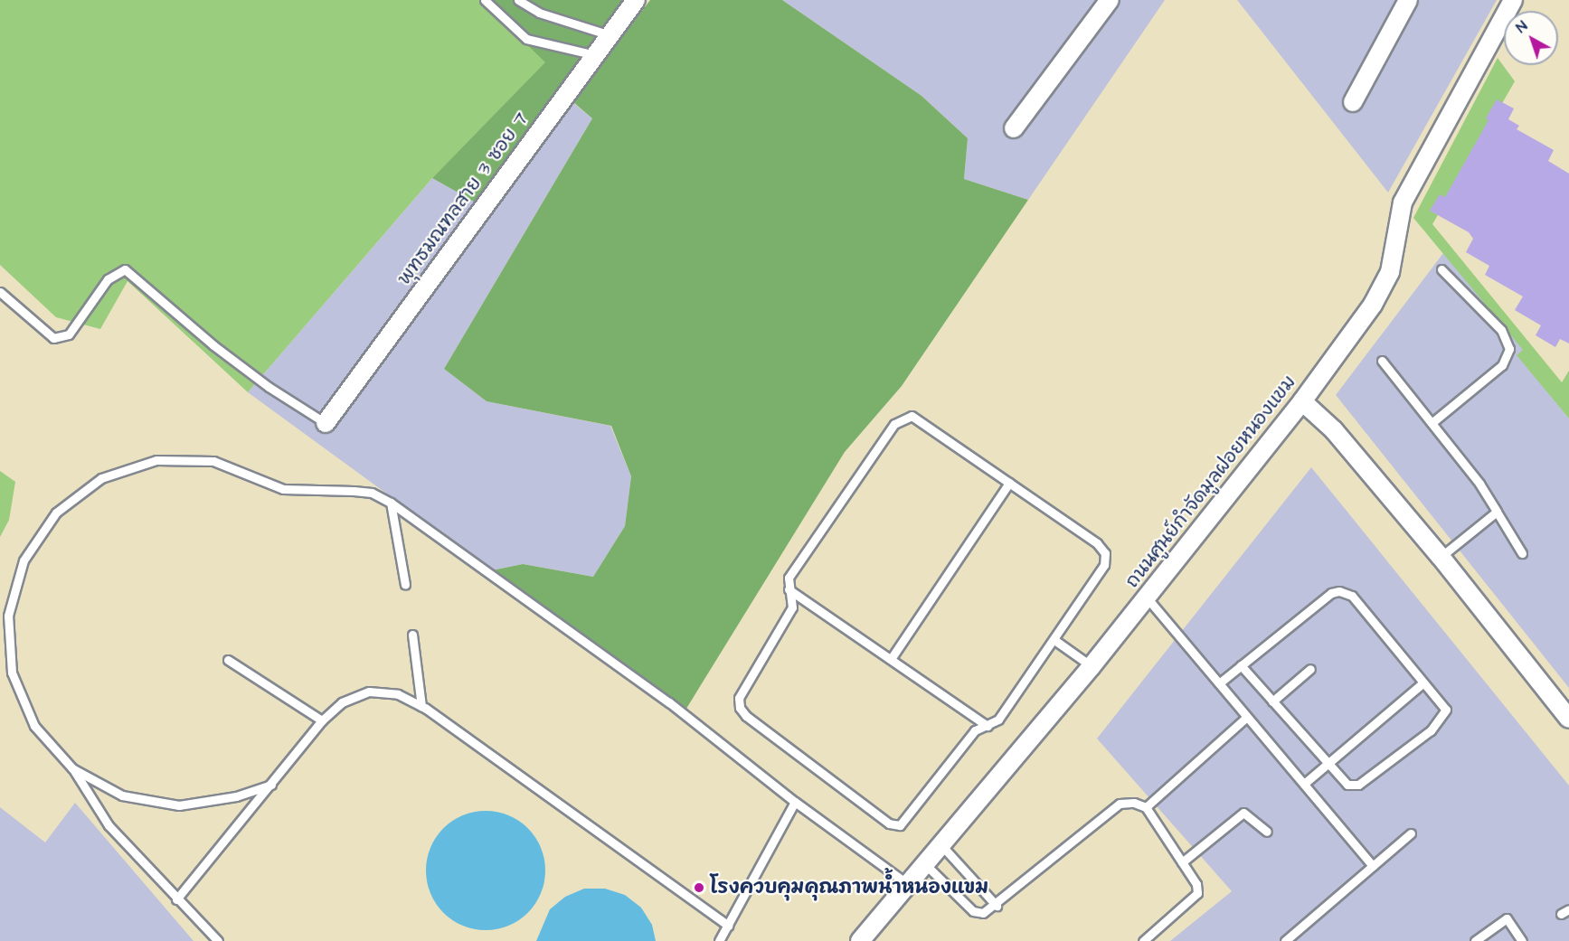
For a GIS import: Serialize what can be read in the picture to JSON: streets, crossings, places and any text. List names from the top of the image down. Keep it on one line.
{"streets":{"street":["พุทธมณฑลสาย 3 ซอย 7","ถนนศูนย์กำจัดมูลฝอยหนองแขม"]},"places":["โรงควบคุมคุณภาพน้ำหนองแขม"],"north":"top left"}
